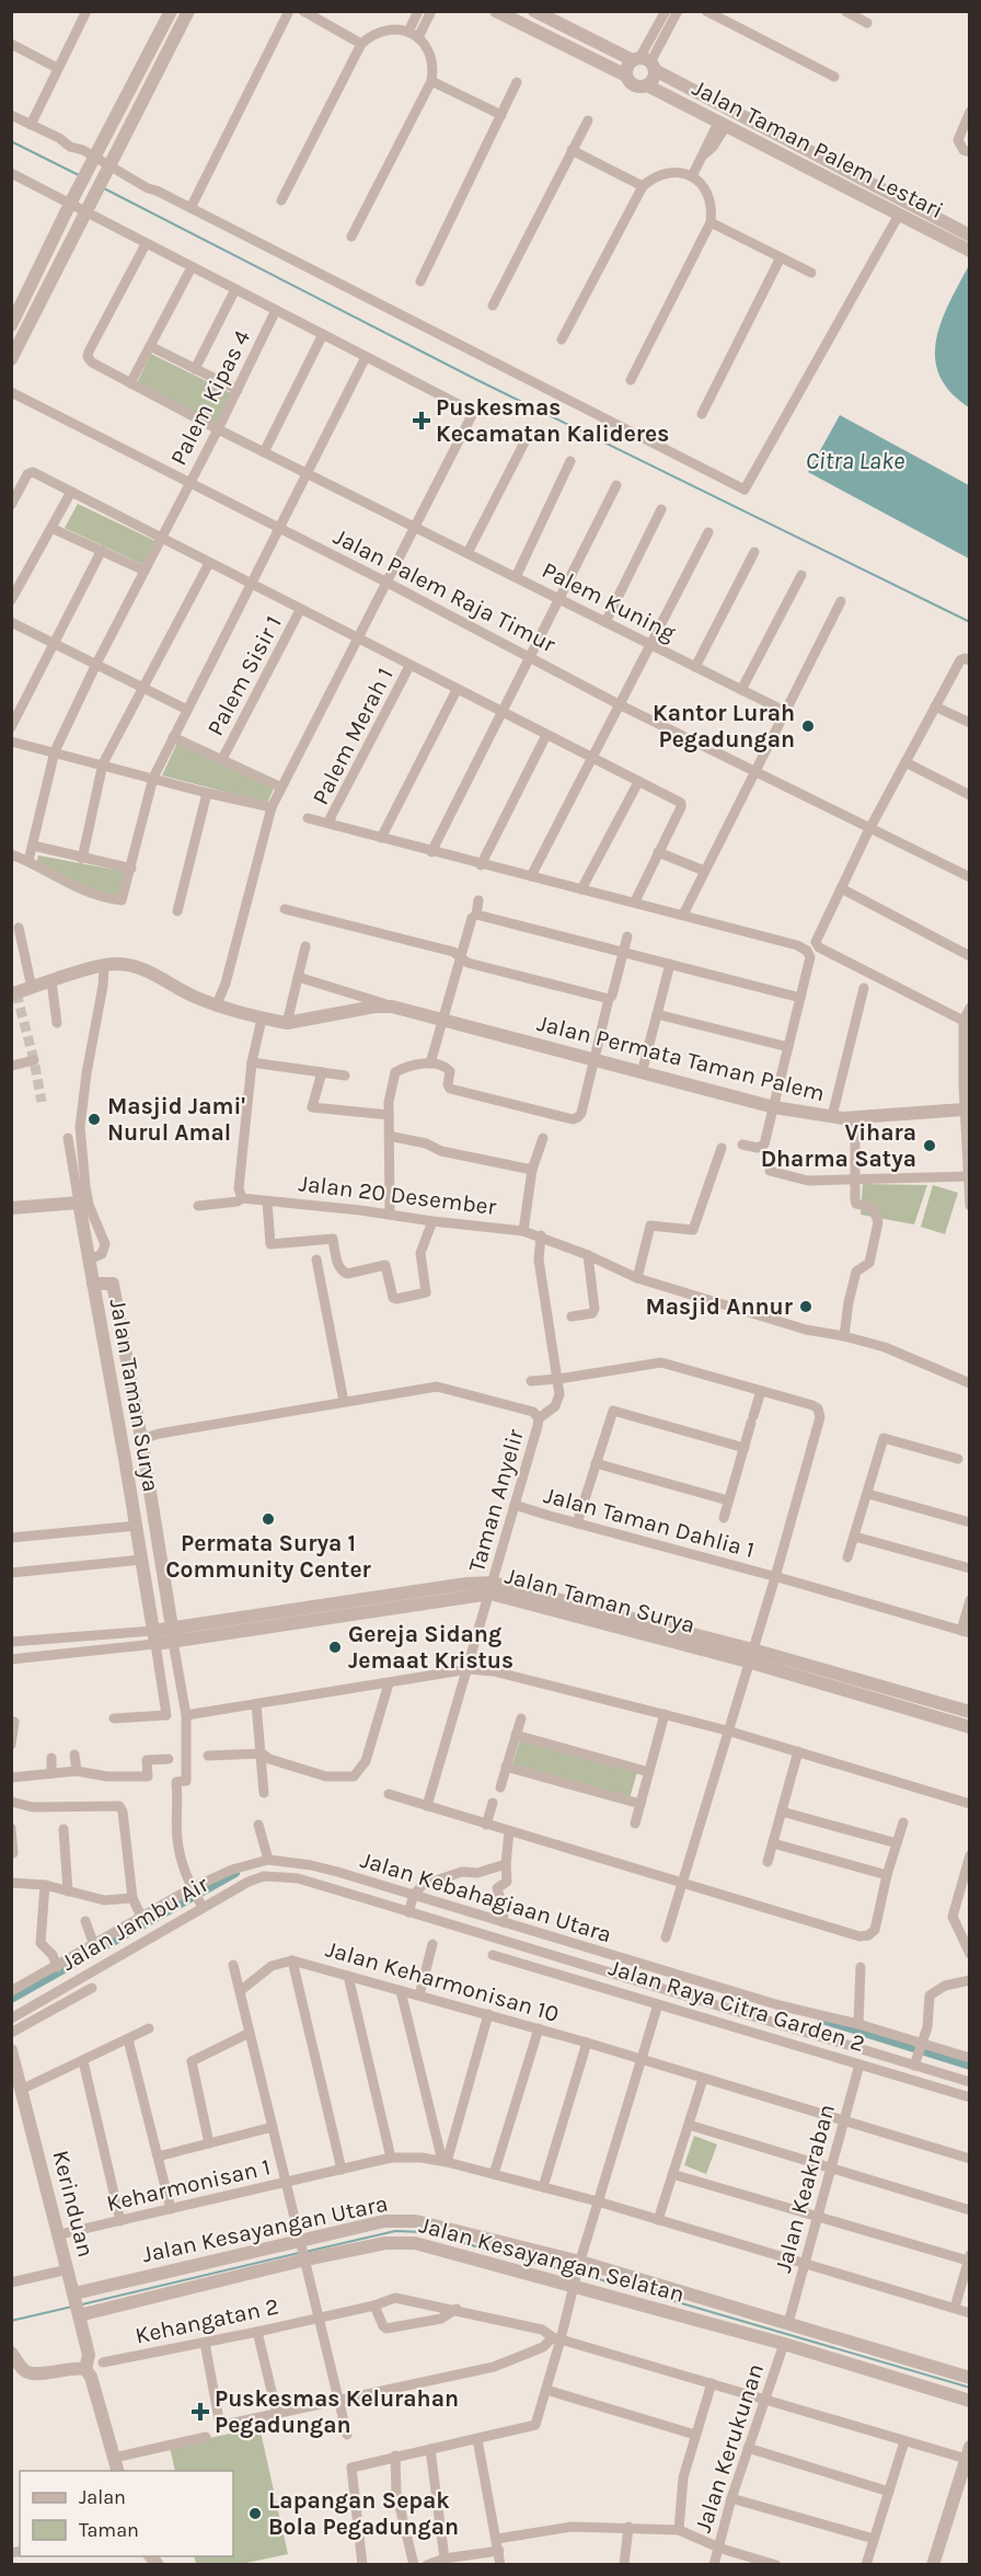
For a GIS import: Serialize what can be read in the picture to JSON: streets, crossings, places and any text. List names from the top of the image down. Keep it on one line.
{"streets":{"street":["Jalan Taman Palem Lestari","Palem Kipas 4","Jalan Palem Raja Timur","Palem Kuning","Palem Sisir 1","Palem Merah 1","Jalan Permata Taman Palem","Jalan 20 Desember","Jalan Taman Surya","Taman Anyelir","Jalan Taman Dahlia 1","Jalan Kebahagiaan Utara","Jalan Jambu Air","Jalan Keharmonisan 10","Jalan Raya Citra Garden 2","Keharmonisan 1","Jalan Keakraban","Kerinduan","Jalan Kesayangan Utara","Jalan Kesayangan Selatan","Kehangatan 2","Jalan Kerukunan"]},"crossings":[["Palem Kipas 4","Jalan Palem Raja Timur"],["Palem Kipas 4","Palem Kuning"],["Jalan Taman Surya","Taman Anyelir"],["Jalan Taman Surya","Jalan Kebahagiaan Utara"],["Taman Anyelir","Jalan Taman Dahlia 1"],["Jalan Kebahagiaan Utara","Jalan Jambu Air"],["Jalan Keharmonisan 10","Jalan Keakraban"],["Jalan Raya Citra Garden 2","Jalan Keakraban"],["Keharmonisan 1","Jalan Keakraban"],["Keharmonisan 1","Kerinduan"],["Jalan Keakraban","Jalan Kesayangan Utara"],["Kerinduan","Jalan Kesayangan Utara"],["Kerinduan","Jalan Kesayangan Selatan"],["Jalan Kesayangan Selatan","Jalan Kerukunan"],["Kehangatan 2","Jalan Kerukunan"]],"water":["Citra Lake"],"places":{"health":["Puskesmas Kecamatan Kalideres","Puskesmas Kelurahan Pegadungan"],"other":["Kantor Lurah Pegadungan","Masjid Jami' Nurul Amal","Vihara Dharma Satya","Masjid Annur","Permata Surya 1 Community Center","Gereja Sidang Jemaat Kristus","Lapangan Sepak Bola Pegadungan"]},"legend":["Jalan","Taman"]}
